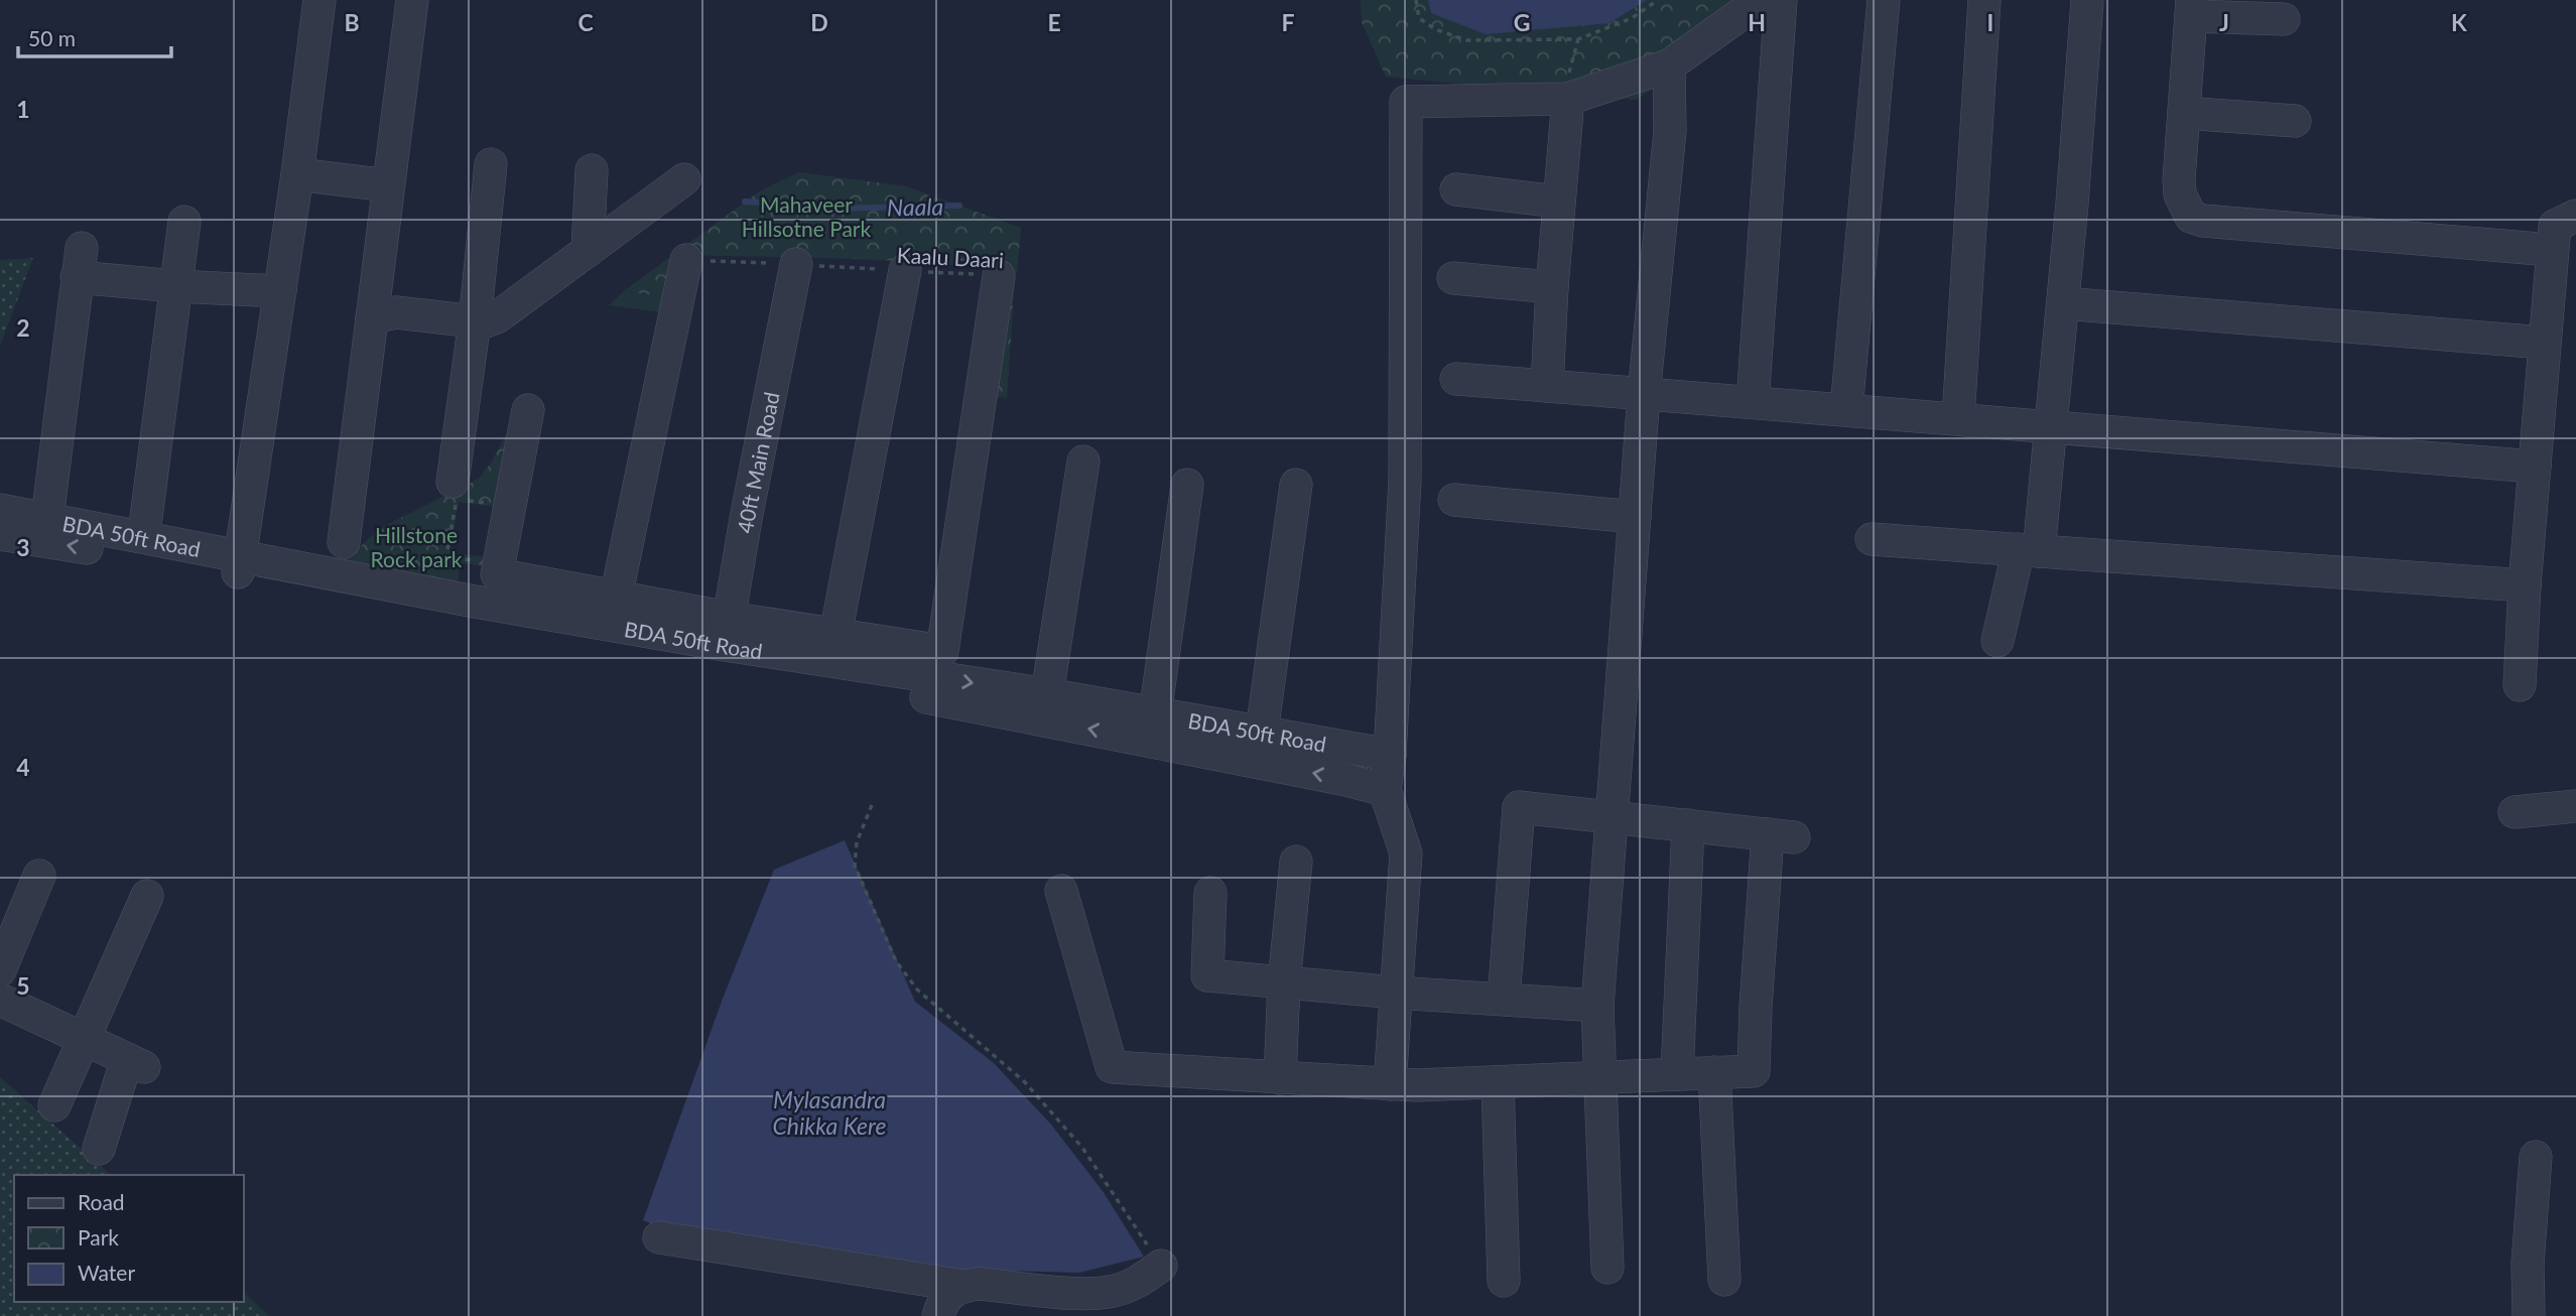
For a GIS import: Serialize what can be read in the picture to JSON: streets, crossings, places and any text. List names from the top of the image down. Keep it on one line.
{"streets":{"street":["40ft Main Road","BDA 50ft Road"],"path":["Kaalu Daari"]},"crossings":[["Kaalu Daari","40ft Main Road"],["40ft Main Road","BDA 50ft Road"]],"water":["Naala","Mylasandra Chikka Kere"],"parks":["Mahaveer Hillsotne Park","Hillstone Rock park"],"legend":["Road","Park","Water"],"scale_bar":"50 m","grid":{"columns":["B","C","D","E","F","G","H","I","J","K"],"rows":["1","2","3","4","5"]}}
